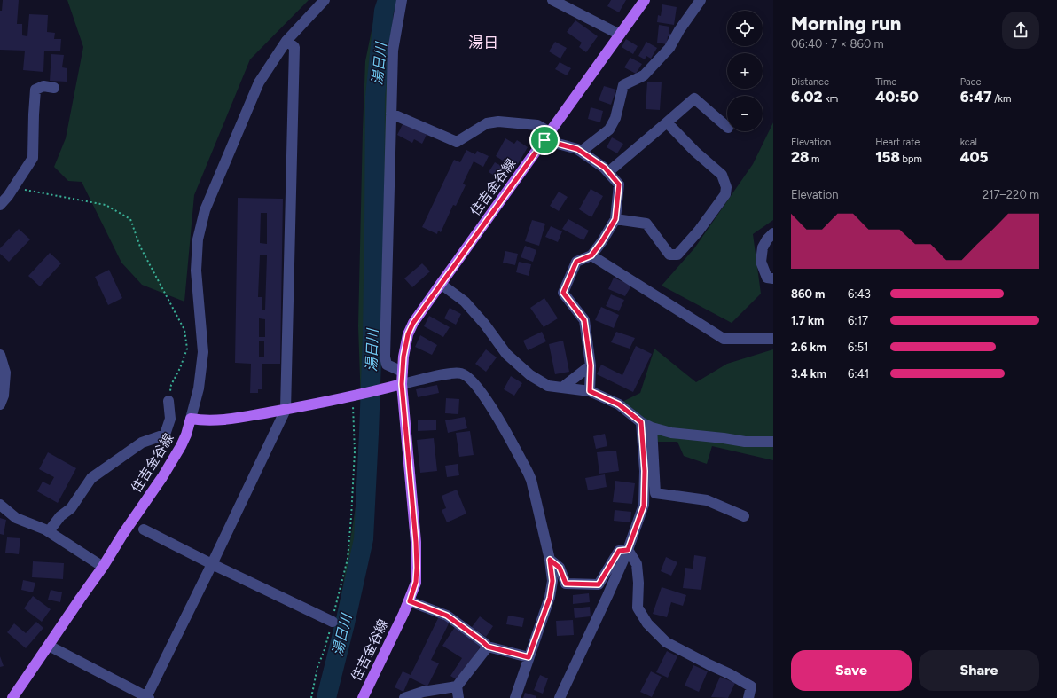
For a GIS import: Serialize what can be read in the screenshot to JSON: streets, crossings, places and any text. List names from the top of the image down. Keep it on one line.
{"streets":{"main road":["住吉金谷線"]},"districts":["湯日"],"water":["湯日川"],"page":{"heading":["Morning run","06:40 · 7 × 860 m"],"map_buttons":["+","−"],"stats":[["Distance","6.02 km"],["Time","40:50"],["Pace","6:47 /km"],["Elevation","28 m"],["Heart rate","158 bpm"],["kcal","405"]],"chart":["Elevation","217–220 m"],"list":[{"name":"860 m","note":"6:43"},{"name":"1.7 km","note":"6:17"},{"name":"2.6 km","note":"6:51"},{"name":"3.4 km","note":"6:41"}],"buttons":["Save","Share"]}}
